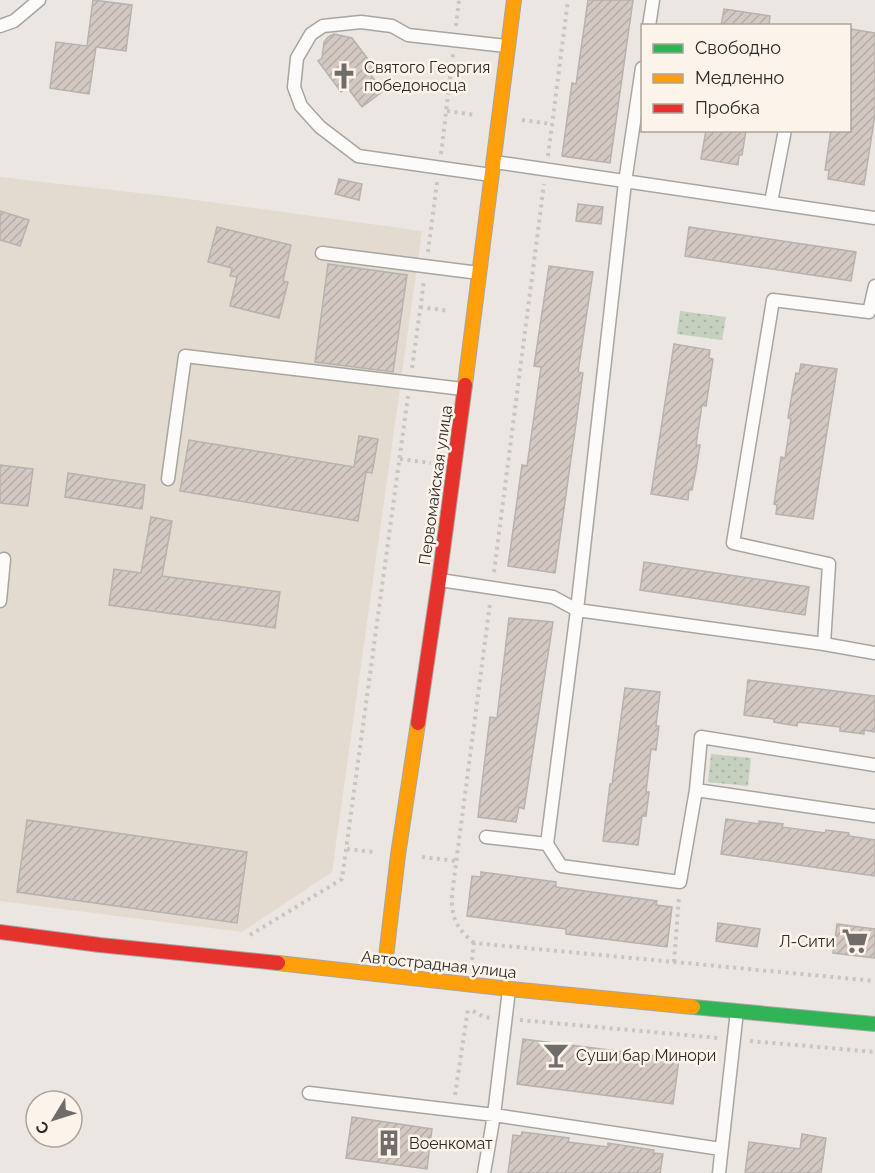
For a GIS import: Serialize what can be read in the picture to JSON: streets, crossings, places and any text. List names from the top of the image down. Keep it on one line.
{"streets":{"main road":["Первомайская улица","Автострадная улица"]},"crossings":[["Первомайская улица","Автострадная улица"]],"places":{"church":["Святого Георгия победоносца"],"supermarket":["Л-Сити"],"bar":["Суши бар Минори"],"building":["Военкомат"]},"legend":["Свободно","Медленно","Пробка"],"north":"bottom left"}
